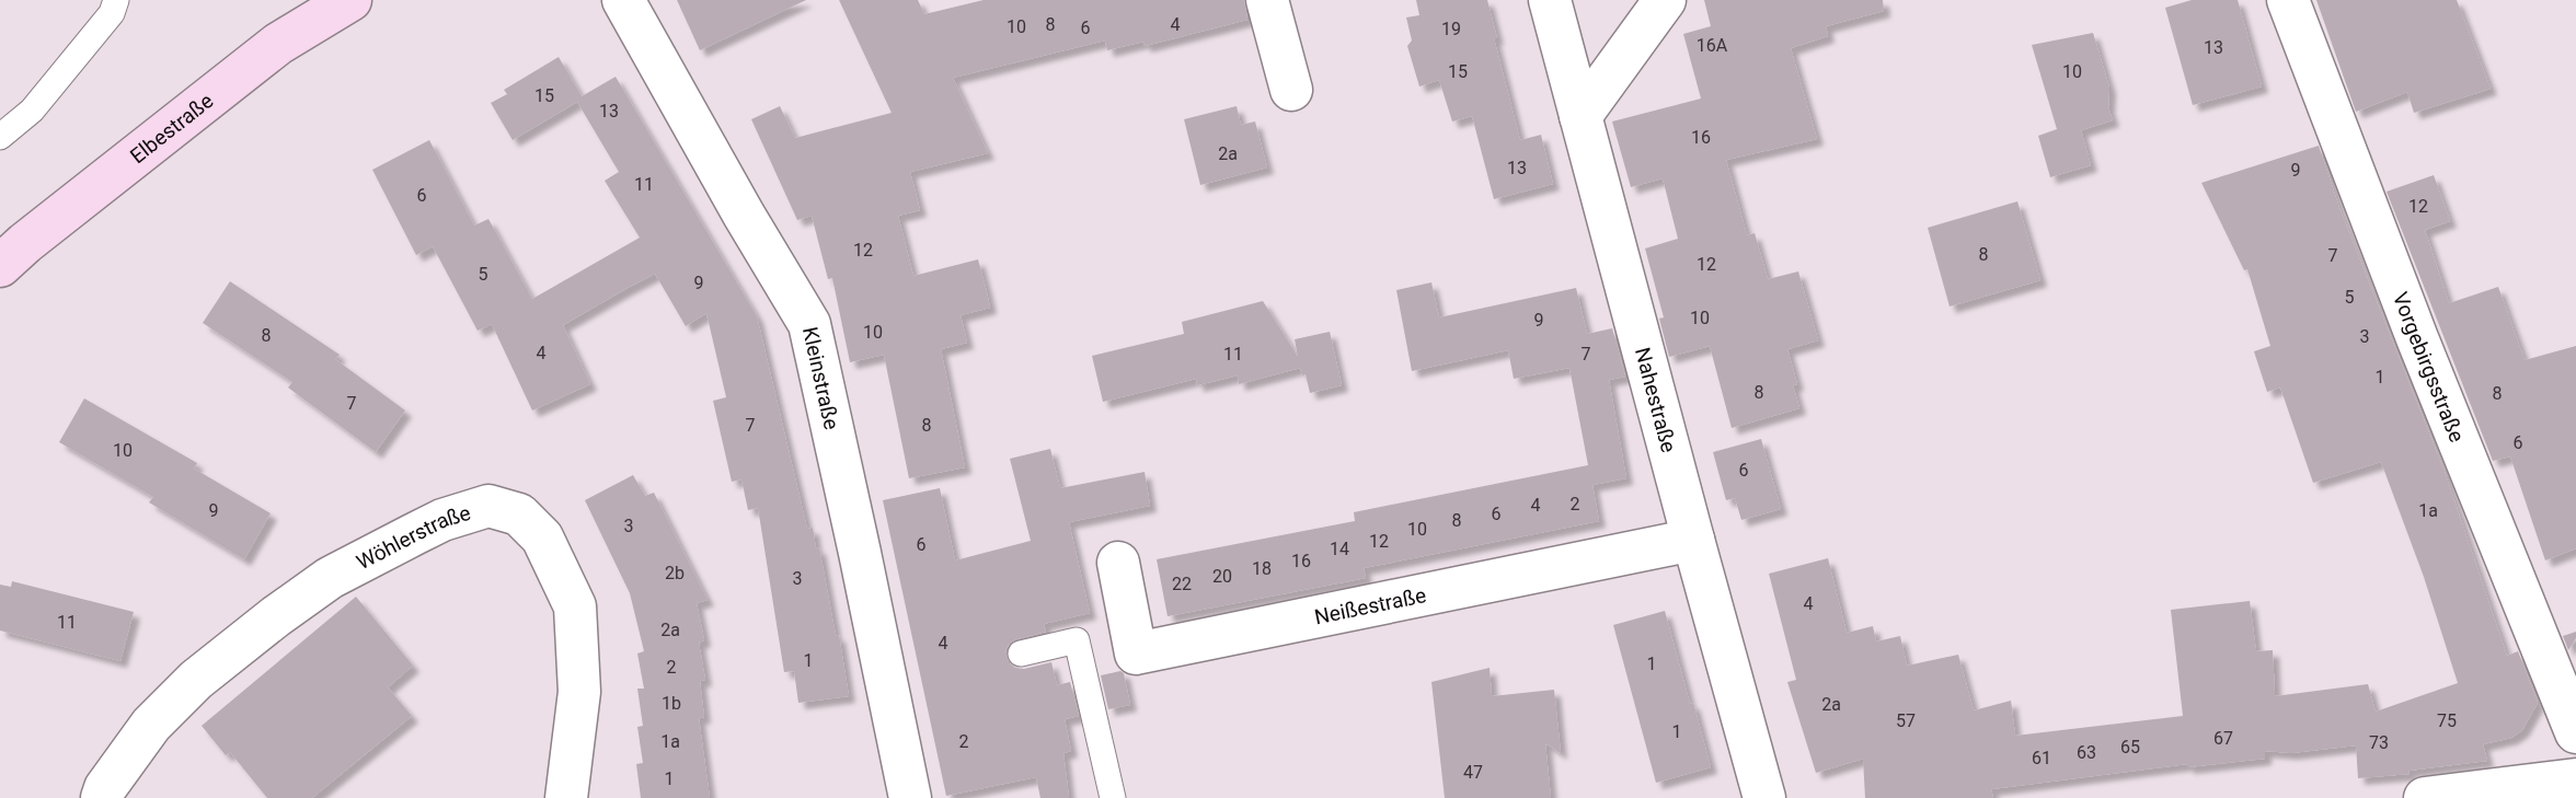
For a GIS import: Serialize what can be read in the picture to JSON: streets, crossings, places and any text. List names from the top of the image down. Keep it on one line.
{"streets":{"main road":["Elbestraße"],"street":["Vorgebirgsstraße","Kleinstraße","Nahestraße","Wöhlerstraße","Neißestraße"]},"crossings":[["Nahestraße","Neißestraße"]],"house_numbers":["8","4","10","6","19","16A","13","15","10","15","13","16","2a","13","9","11","6","12","12","8","7","12","5","9","5","10","9","10","8","3","4","11","7","1","8","8","7","7","8","6","10","6","2","4","9","1a","6","8","3","10","12","6","14","16","18","2b","20","3","22","4","11","2a","4","1","1","2","1b","2a","57","75","1","67","1a","2","73","65","63","61","47","1"]}
